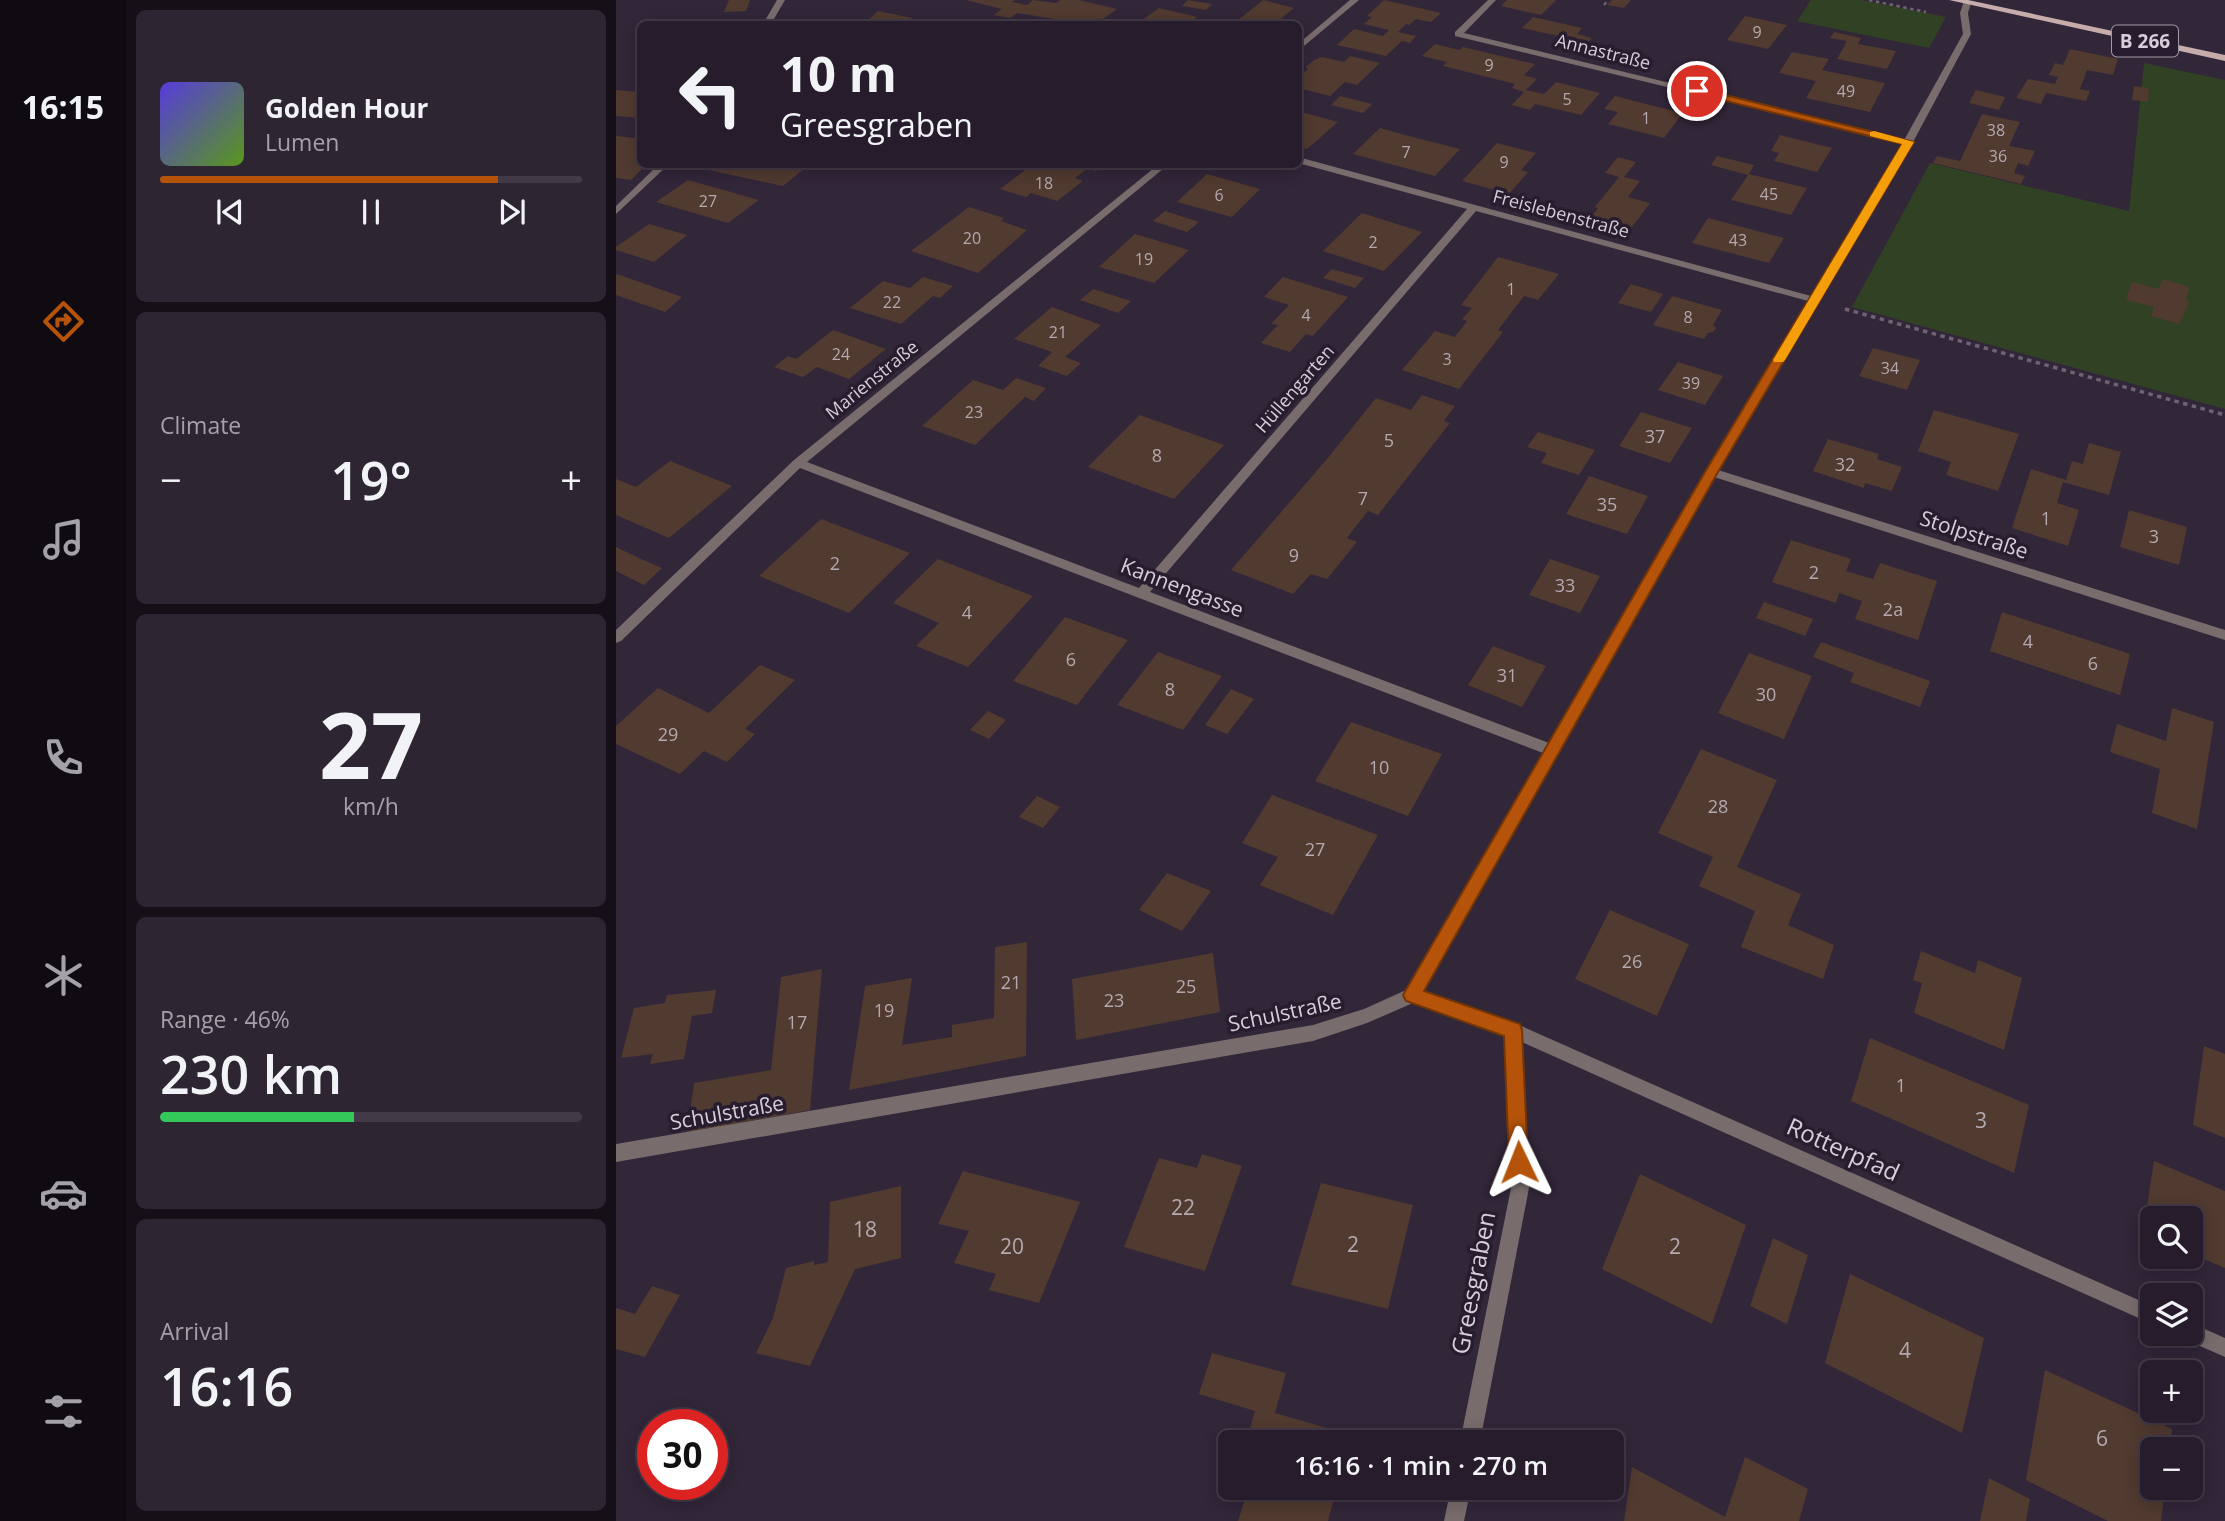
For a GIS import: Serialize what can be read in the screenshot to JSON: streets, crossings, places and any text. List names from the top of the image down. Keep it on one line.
{"streets":{"main road":["B 266"],"street":["Annastraße","Freislebenstraße","Marienstraße","Hüllengarten","Stolpstraße","Kannengasse","Schulstraße","Rotterpfad","Greesgraben"]},"crossings":[["Freislebenstraße","Hüllengarten"],["Marienstraße","Kannengasse"],["Hüllengarten","Kannengasse"],["Rotterpfad","Greesgraben"]],"house_numbers":["9","9","49","5","1","38","7","36","9","18","45","6","27","20","43","2","19","1","22","4","8","21","24","3","34","39","23","37","5","8","32","7","35","1","3","9","2","2","33","2a","4","4","6","6","31","8","30","29","10","28","27","26","21","25","23","19","17","1","3","22","18","2","20","2","4","6"],"page":{"tabs":"16:15","turn":["10 m","Greesgraben"],"song":["Golden Hour","Lumen"],"tile":["Climate",["27","km/h"],["Range · 46%","230 km"],["Arrival","16:16"]],"heat":["−","19°","+"],"map_buttons":["+","−"],"limit":"30","trip":"16:16 · 1 min · 270 m"}}
